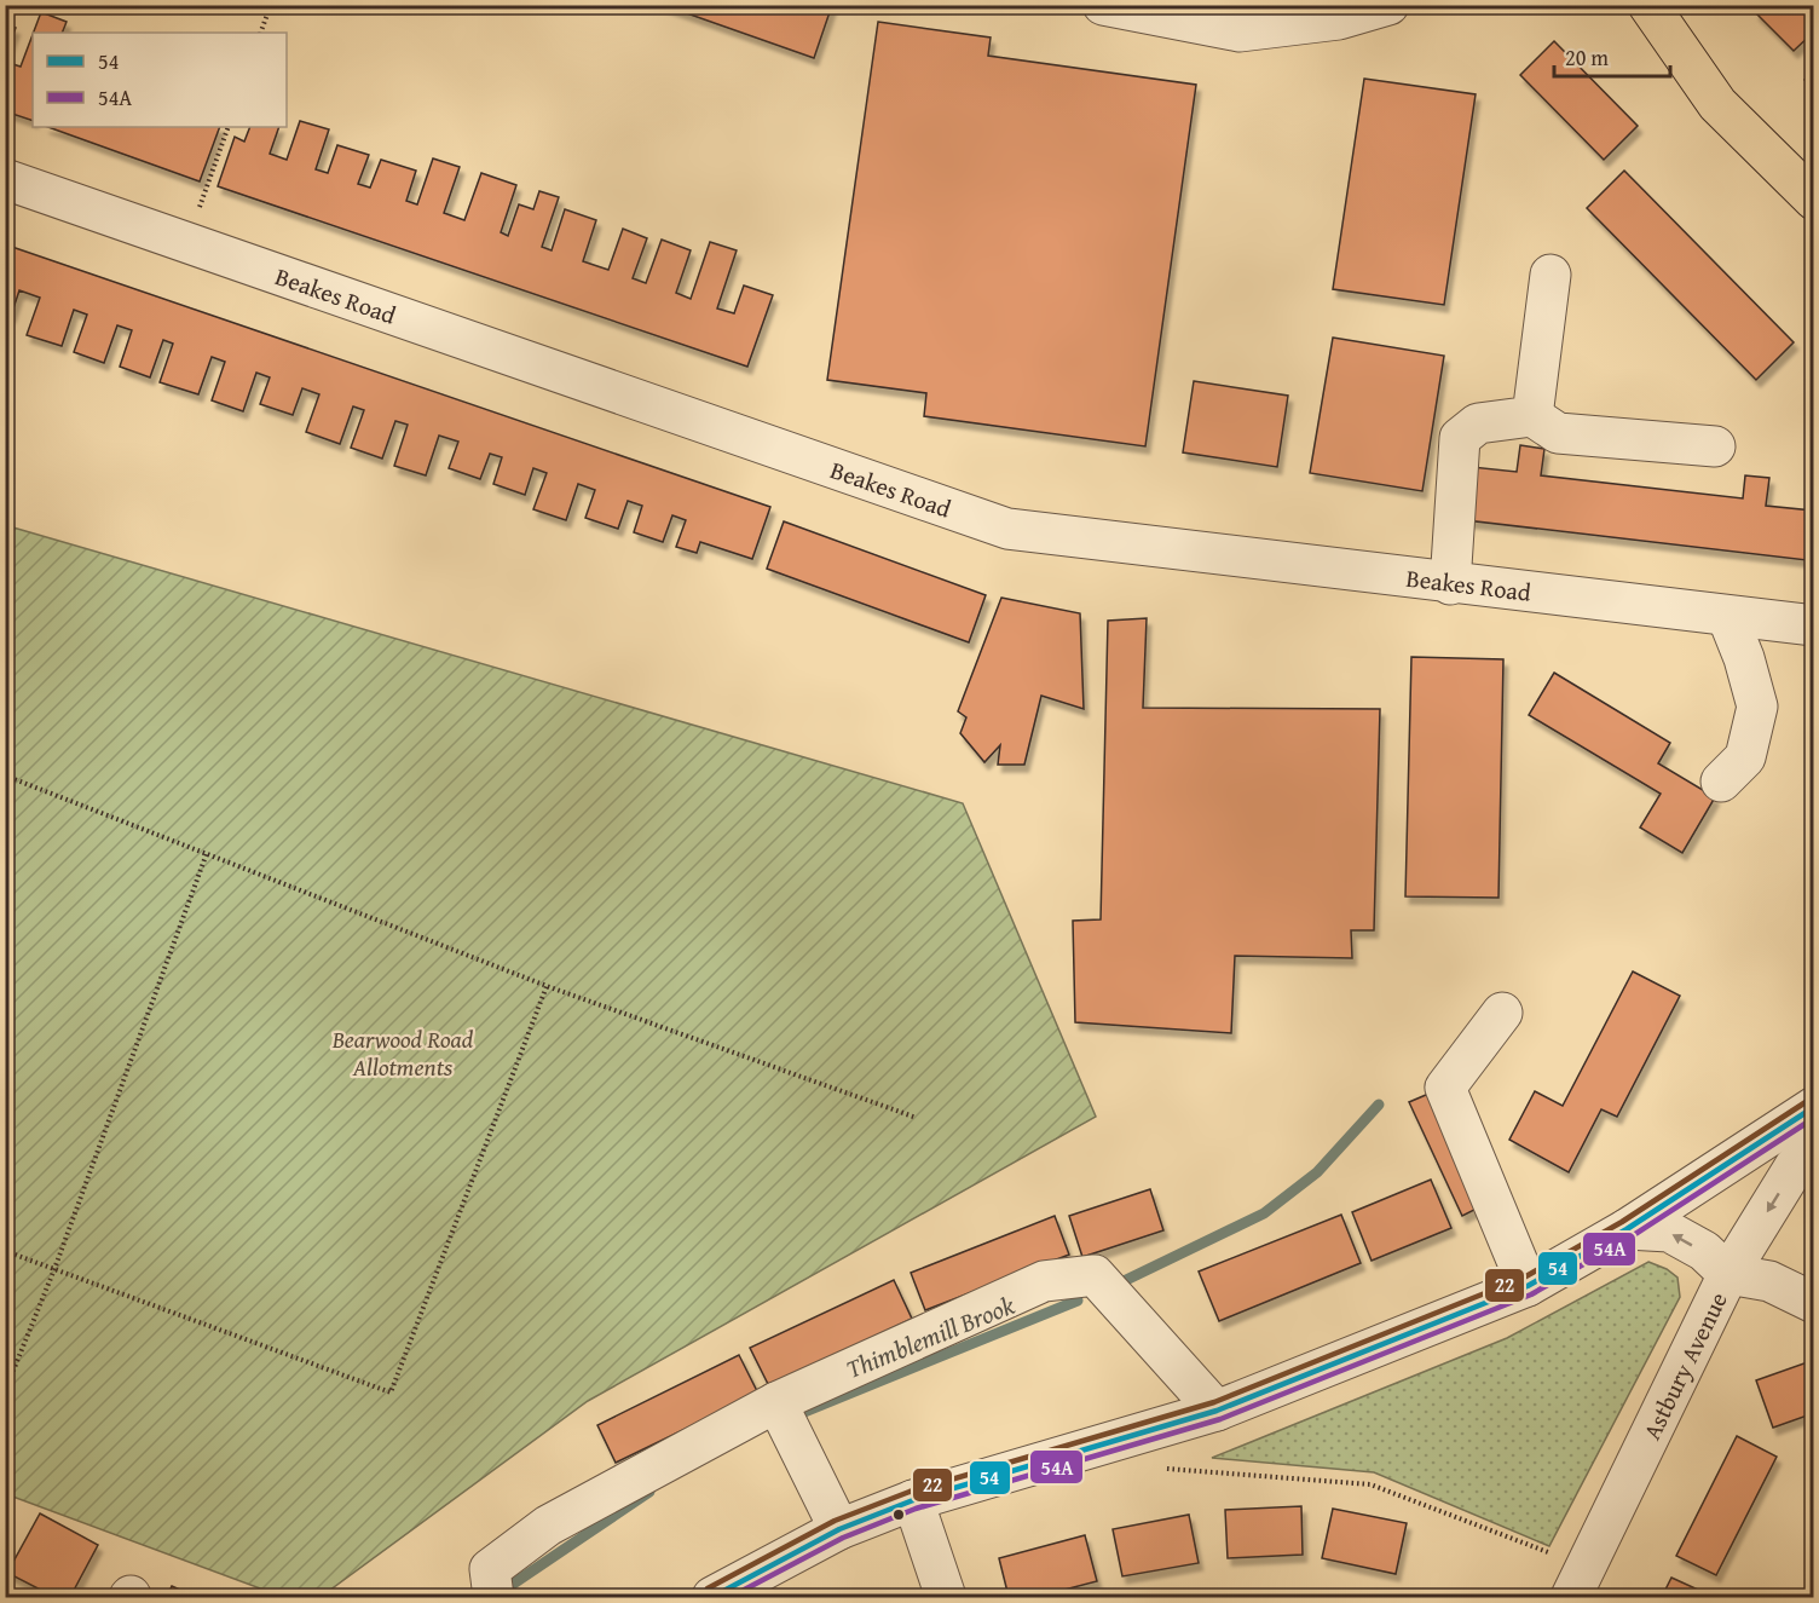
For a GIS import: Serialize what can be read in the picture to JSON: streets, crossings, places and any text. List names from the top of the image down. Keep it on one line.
{"streets":{"street":["Beakes Road","Astbury Avenue"]},"water":["Thimblemill Brook"],"parks":["Bearwood Road Allotments"],"lines":["transit line 22","transit line 54","transit line 54A"],"legend":["54","54A"],"scale_bar":"20 m"}
